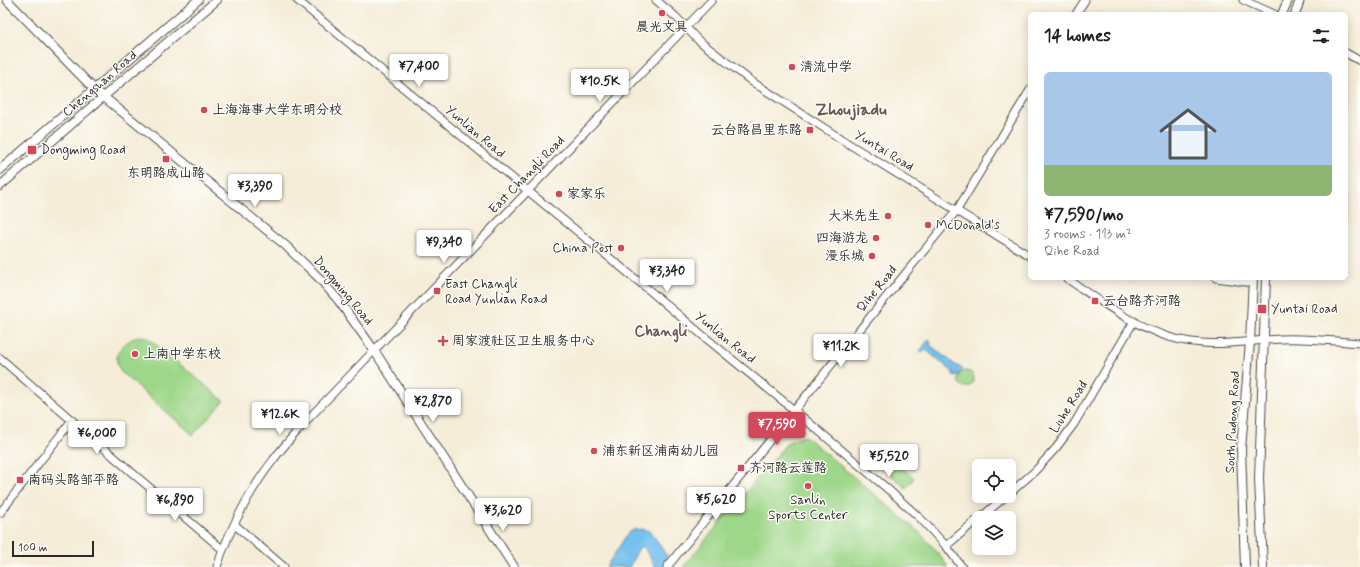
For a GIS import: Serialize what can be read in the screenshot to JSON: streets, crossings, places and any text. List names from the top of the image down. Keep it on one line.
{"streets":{"main road":["Chengshan Road","Dongming Road","South Pudong Road"],"street":["Yunlian Road","Yuntai Road","East Changli Road","Qihe Road","Liuhe Road"]},"crossings":[["Chengshan Road","Dongming Road"],["Yunlian Road","East Changli Road"],["Yunlian Road","Qihe Road"],["Yuntai Road","East Changli Road"],["Yuntai Road","Qihe Road"],["East Changli Road","Dongming Road"]],"districts":["Zhoujiadu","Changli"],"places":{"other":["晨光文具","清流中学","上海海事大学东明分校","家家乐","大米先生","McDonald's","四海游龙","China Post","漫乐城","上南中学东校","浦东新区浦南幼儿园","Sanlin Sports Center"],"transit":["云台路昌里东路","Dongming Road","东明路成山路","East Changli Road Yunlian Road","云台路齐河路","Yuntai Road","齐河路云莲路","南码头路邹平路"],"health":["周家渡社区卫生服务中心"]},"scale_bar":"100 m","page":{"heading":"14 homes","price":["¥7,400","¥10.5K","¥3,390","¥9,340","¥3,340","¥11.2K","¥2,870","¥12.6K","¥7,590","¥6,000","¥5,520","¥5,620","¥6,890","¥3,620"],"list":[{"name":"¥7,590/mo","note":"3 rooms · 113 m² · Qihe Road"}],"scale":"100 m"}}
